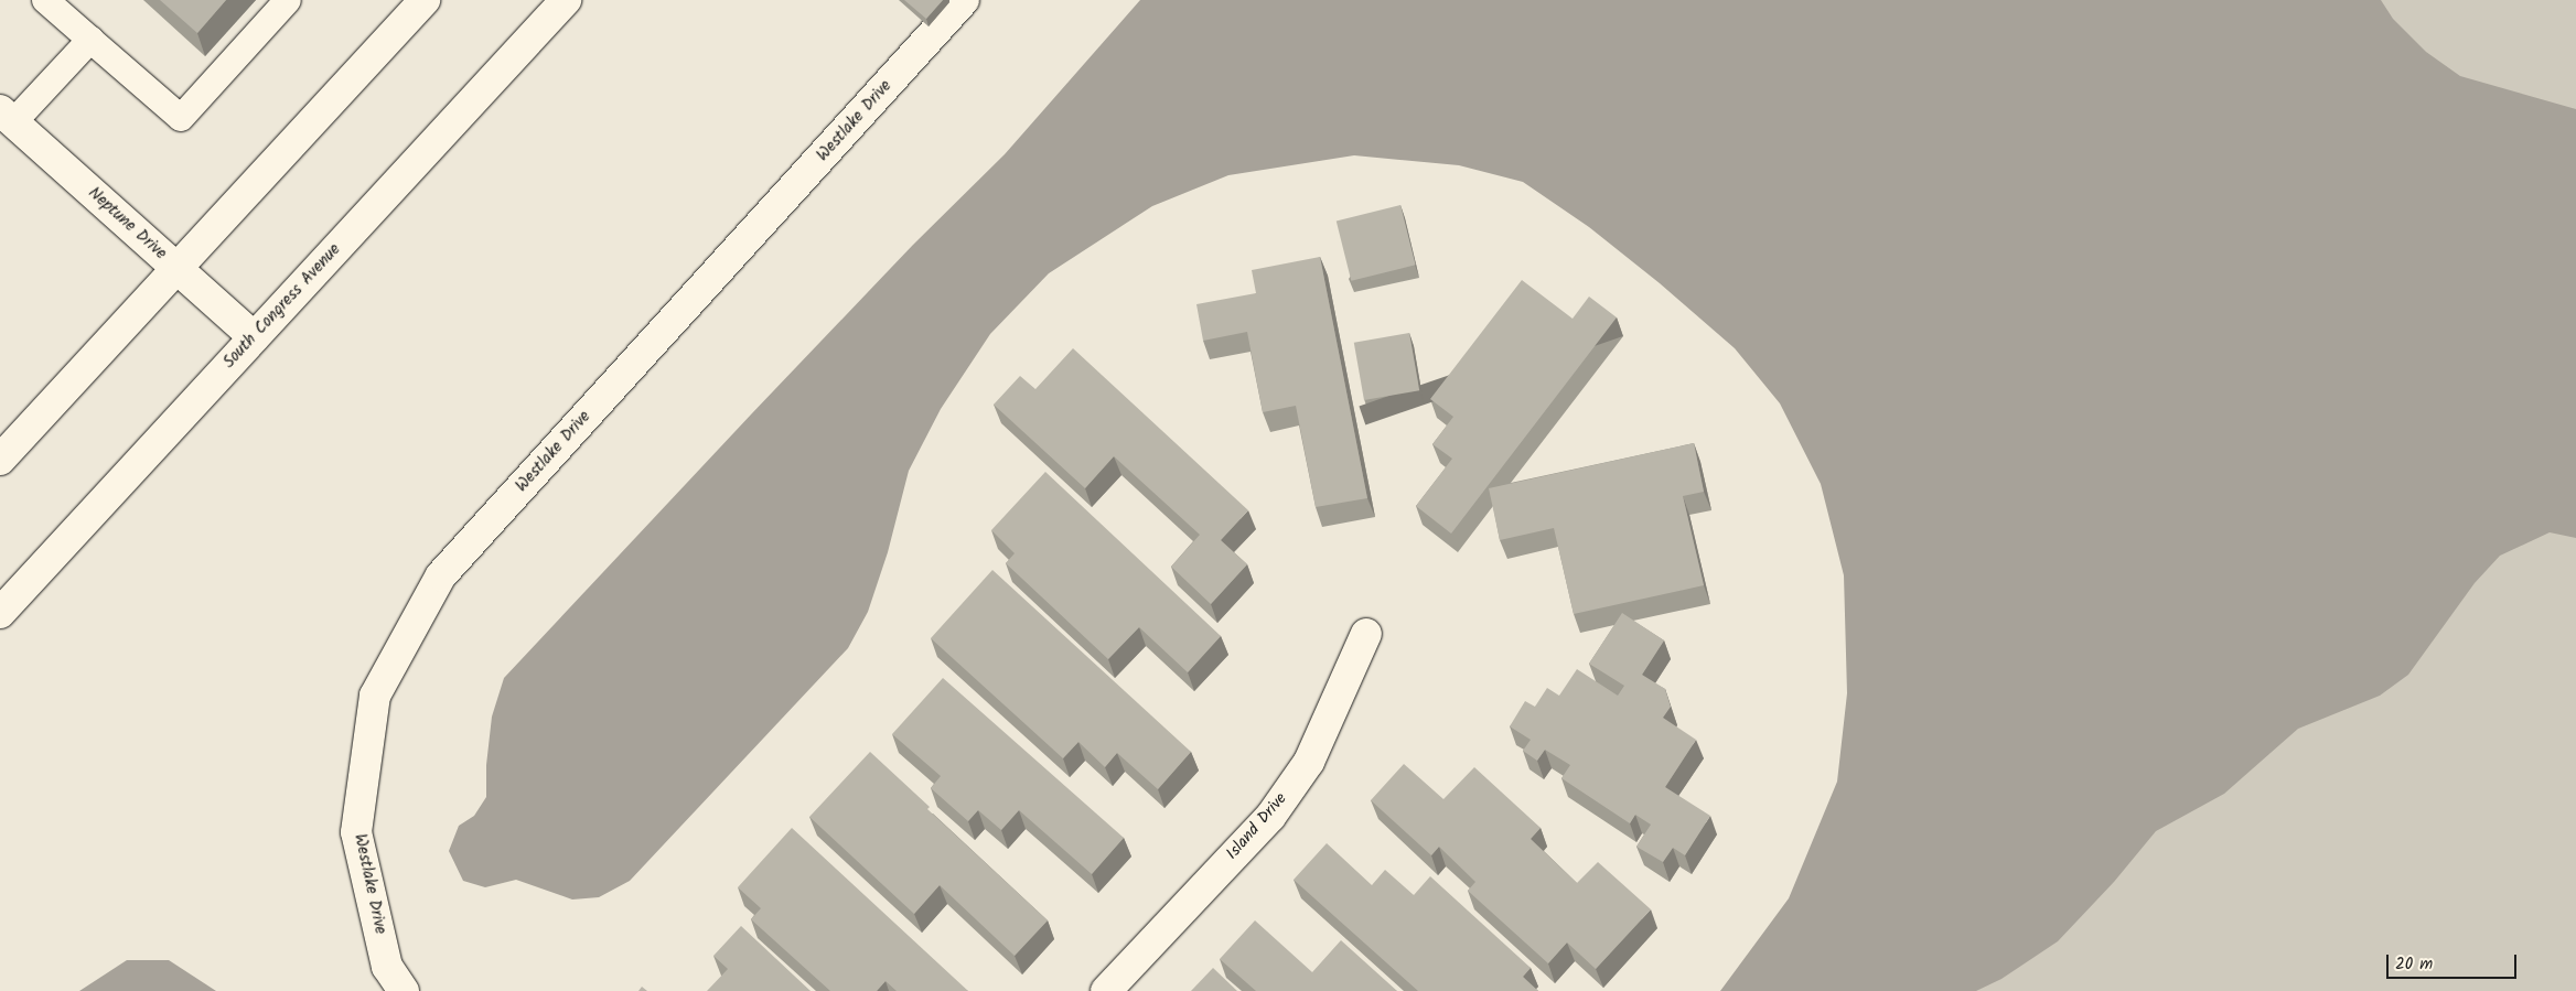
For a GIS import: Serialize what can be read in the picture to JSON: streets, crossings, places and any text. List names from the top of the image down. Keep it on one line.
{"streets":{"street":["Westlake Drive","Neptune Drive","South Congress Avenue","Island Drive"]},"crossings":[["Neptune Drive","South Congress Avenue"]],"scale_bar":"20 m"}
